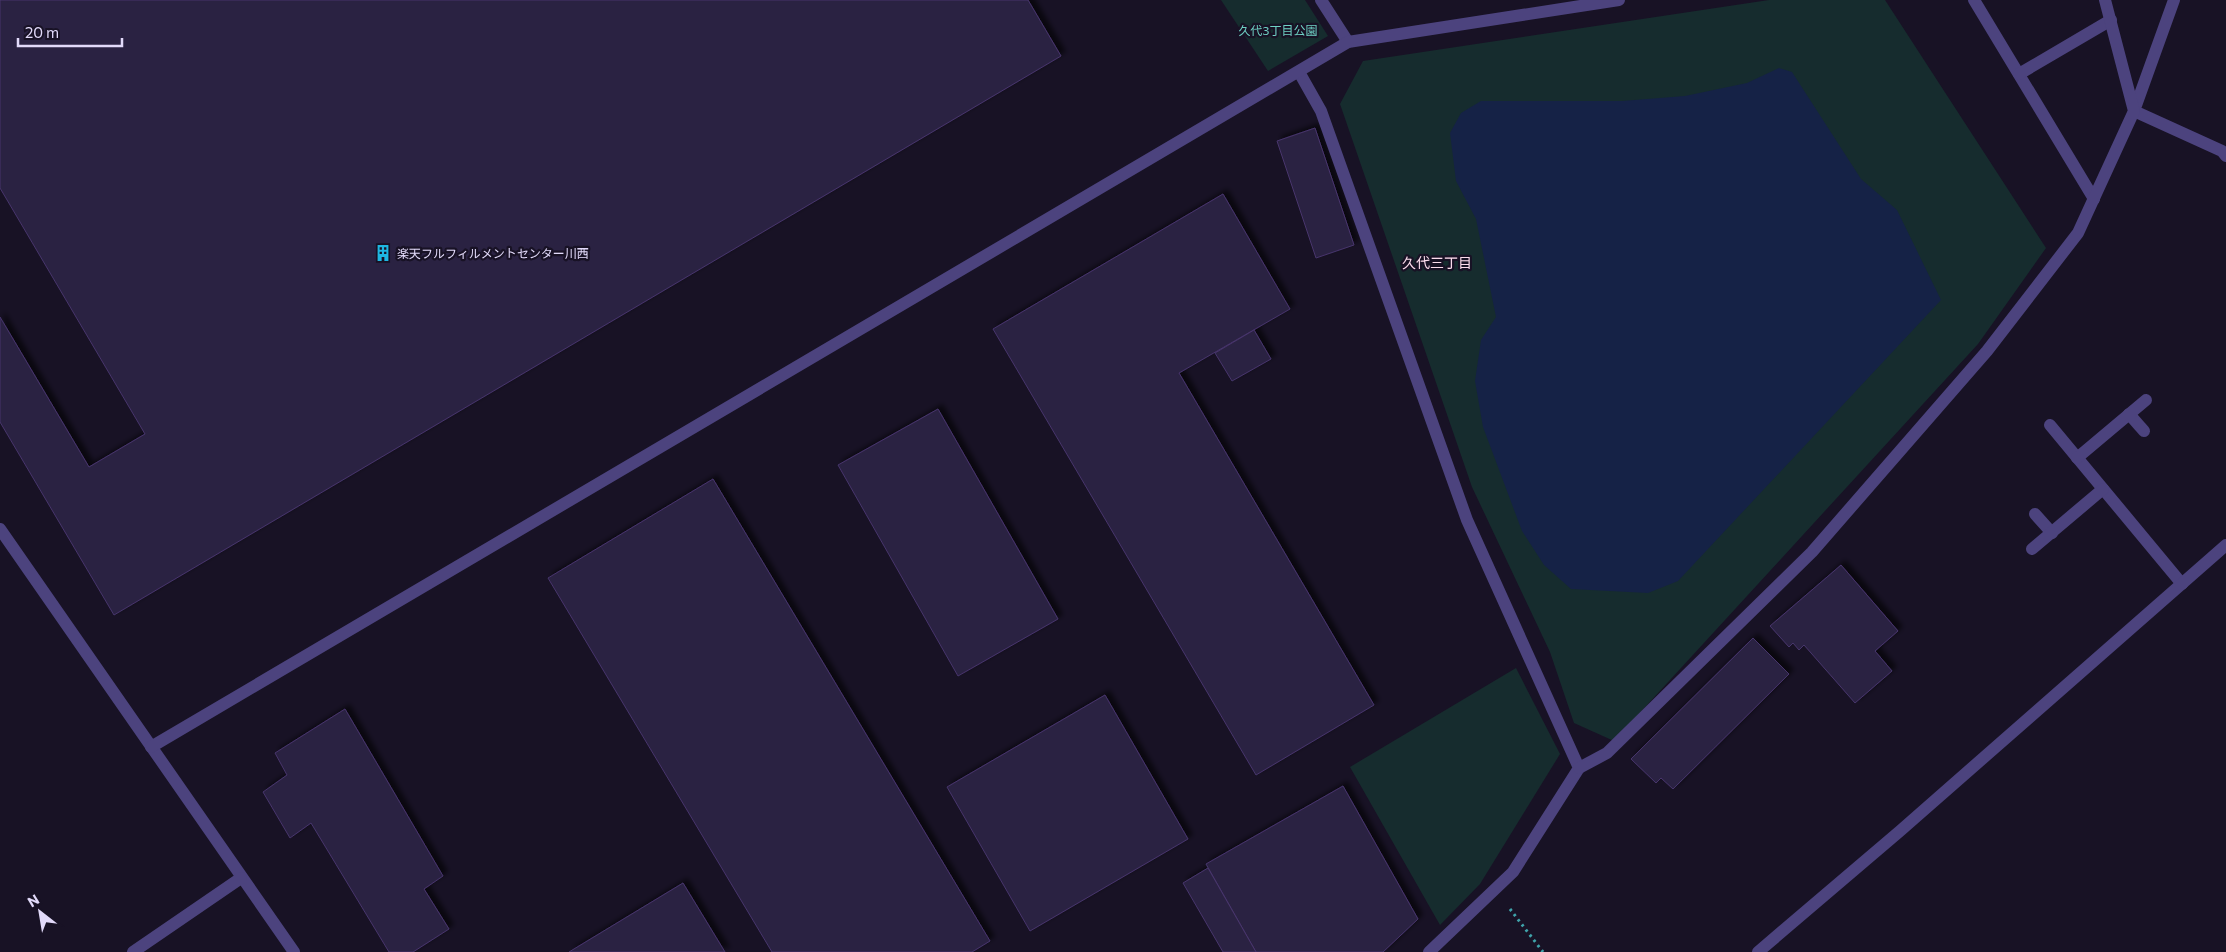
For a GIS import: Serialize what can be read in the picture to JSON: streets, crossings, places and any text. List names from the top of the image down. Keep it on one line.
{"districts":["久代三丁目"],"parks":["久代3丁目公園"],"places":{"building":["楽天フルフィルメントセンター川西"]},"scale_bar":"20 m","north":"top left"}
